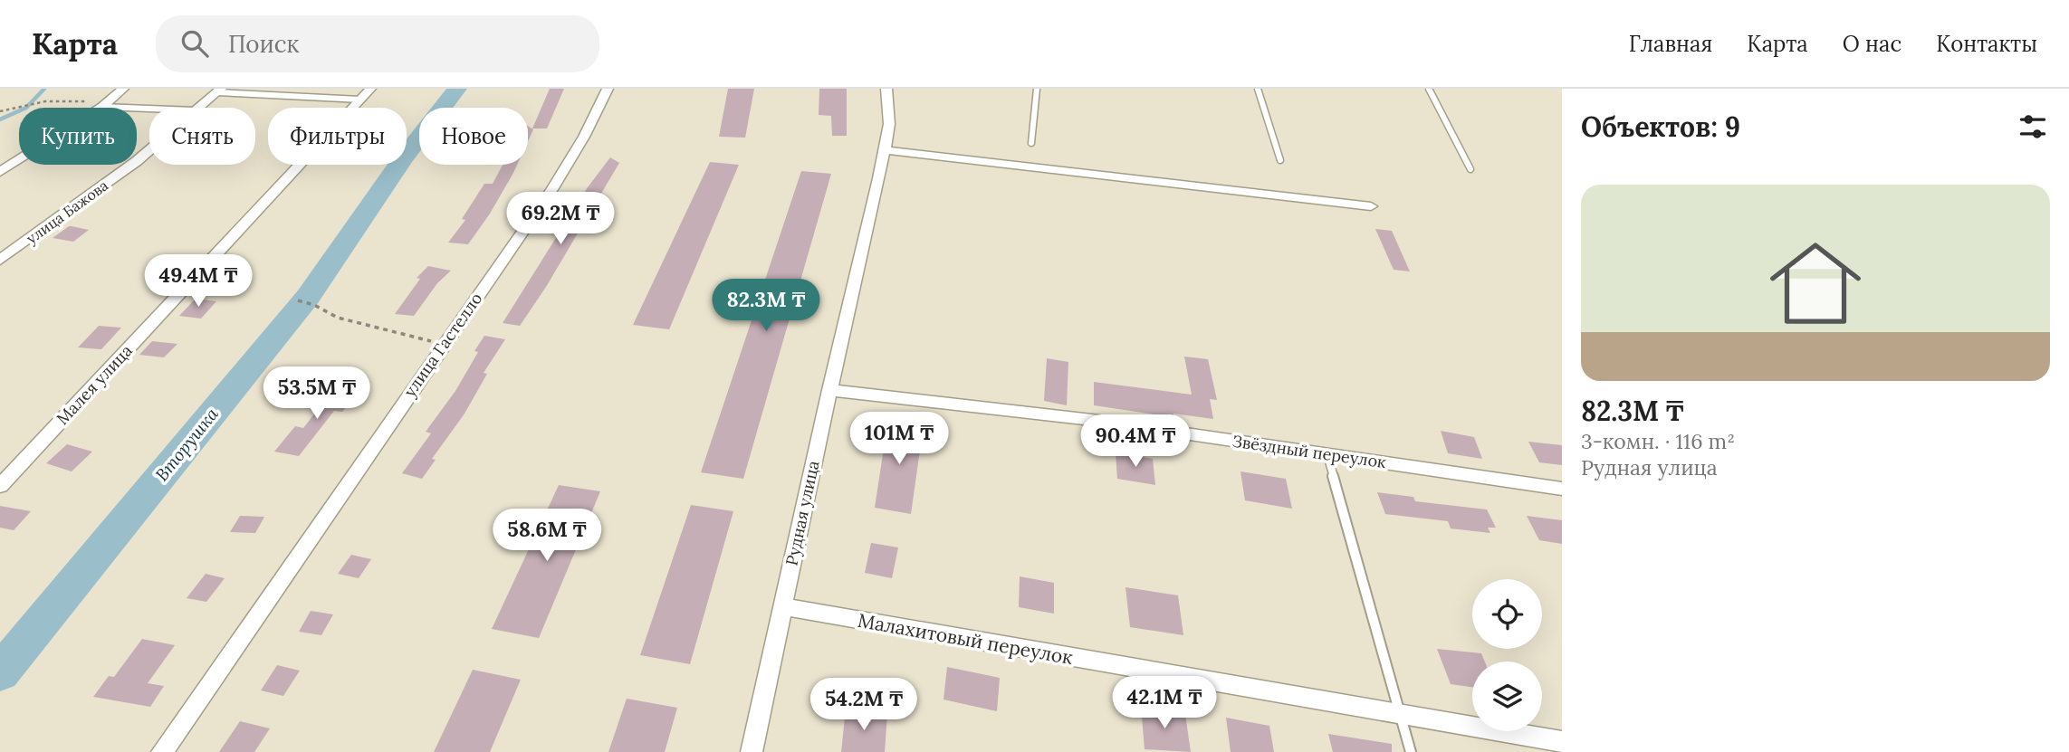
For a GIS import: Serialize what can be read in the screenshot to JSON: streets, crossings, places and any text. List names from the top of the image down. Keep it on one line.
{"streets":{"street":["улица Бажова","улица Гастелло","Малея улица","Звёздный переулок","Рудная улица","Малахитовый переулок"]},"crossings":[["Звёздный переулок","Рудная улица"],["Рудная улица","Малахитовый переулок"]],"water":["Вторушка"],"page":{"header":"Карта","search":"Поиск","nav":["Главная","Карта","О нас","Контакты"],"heading":"Объектов: 9","chip":["Купить","Снять","Фильтры","Новое"],"list":[{"name":"82.3M ₸","note":"3-комн. · 116 m² · Рудная улица"}],"price":["69.2M ₸","49.4M ₸","82.3M ₸","53.5M ₸","101M ₸","90.4M ₸","58.6M ₸","42.1M ₸","54.2M ₸"]}}
